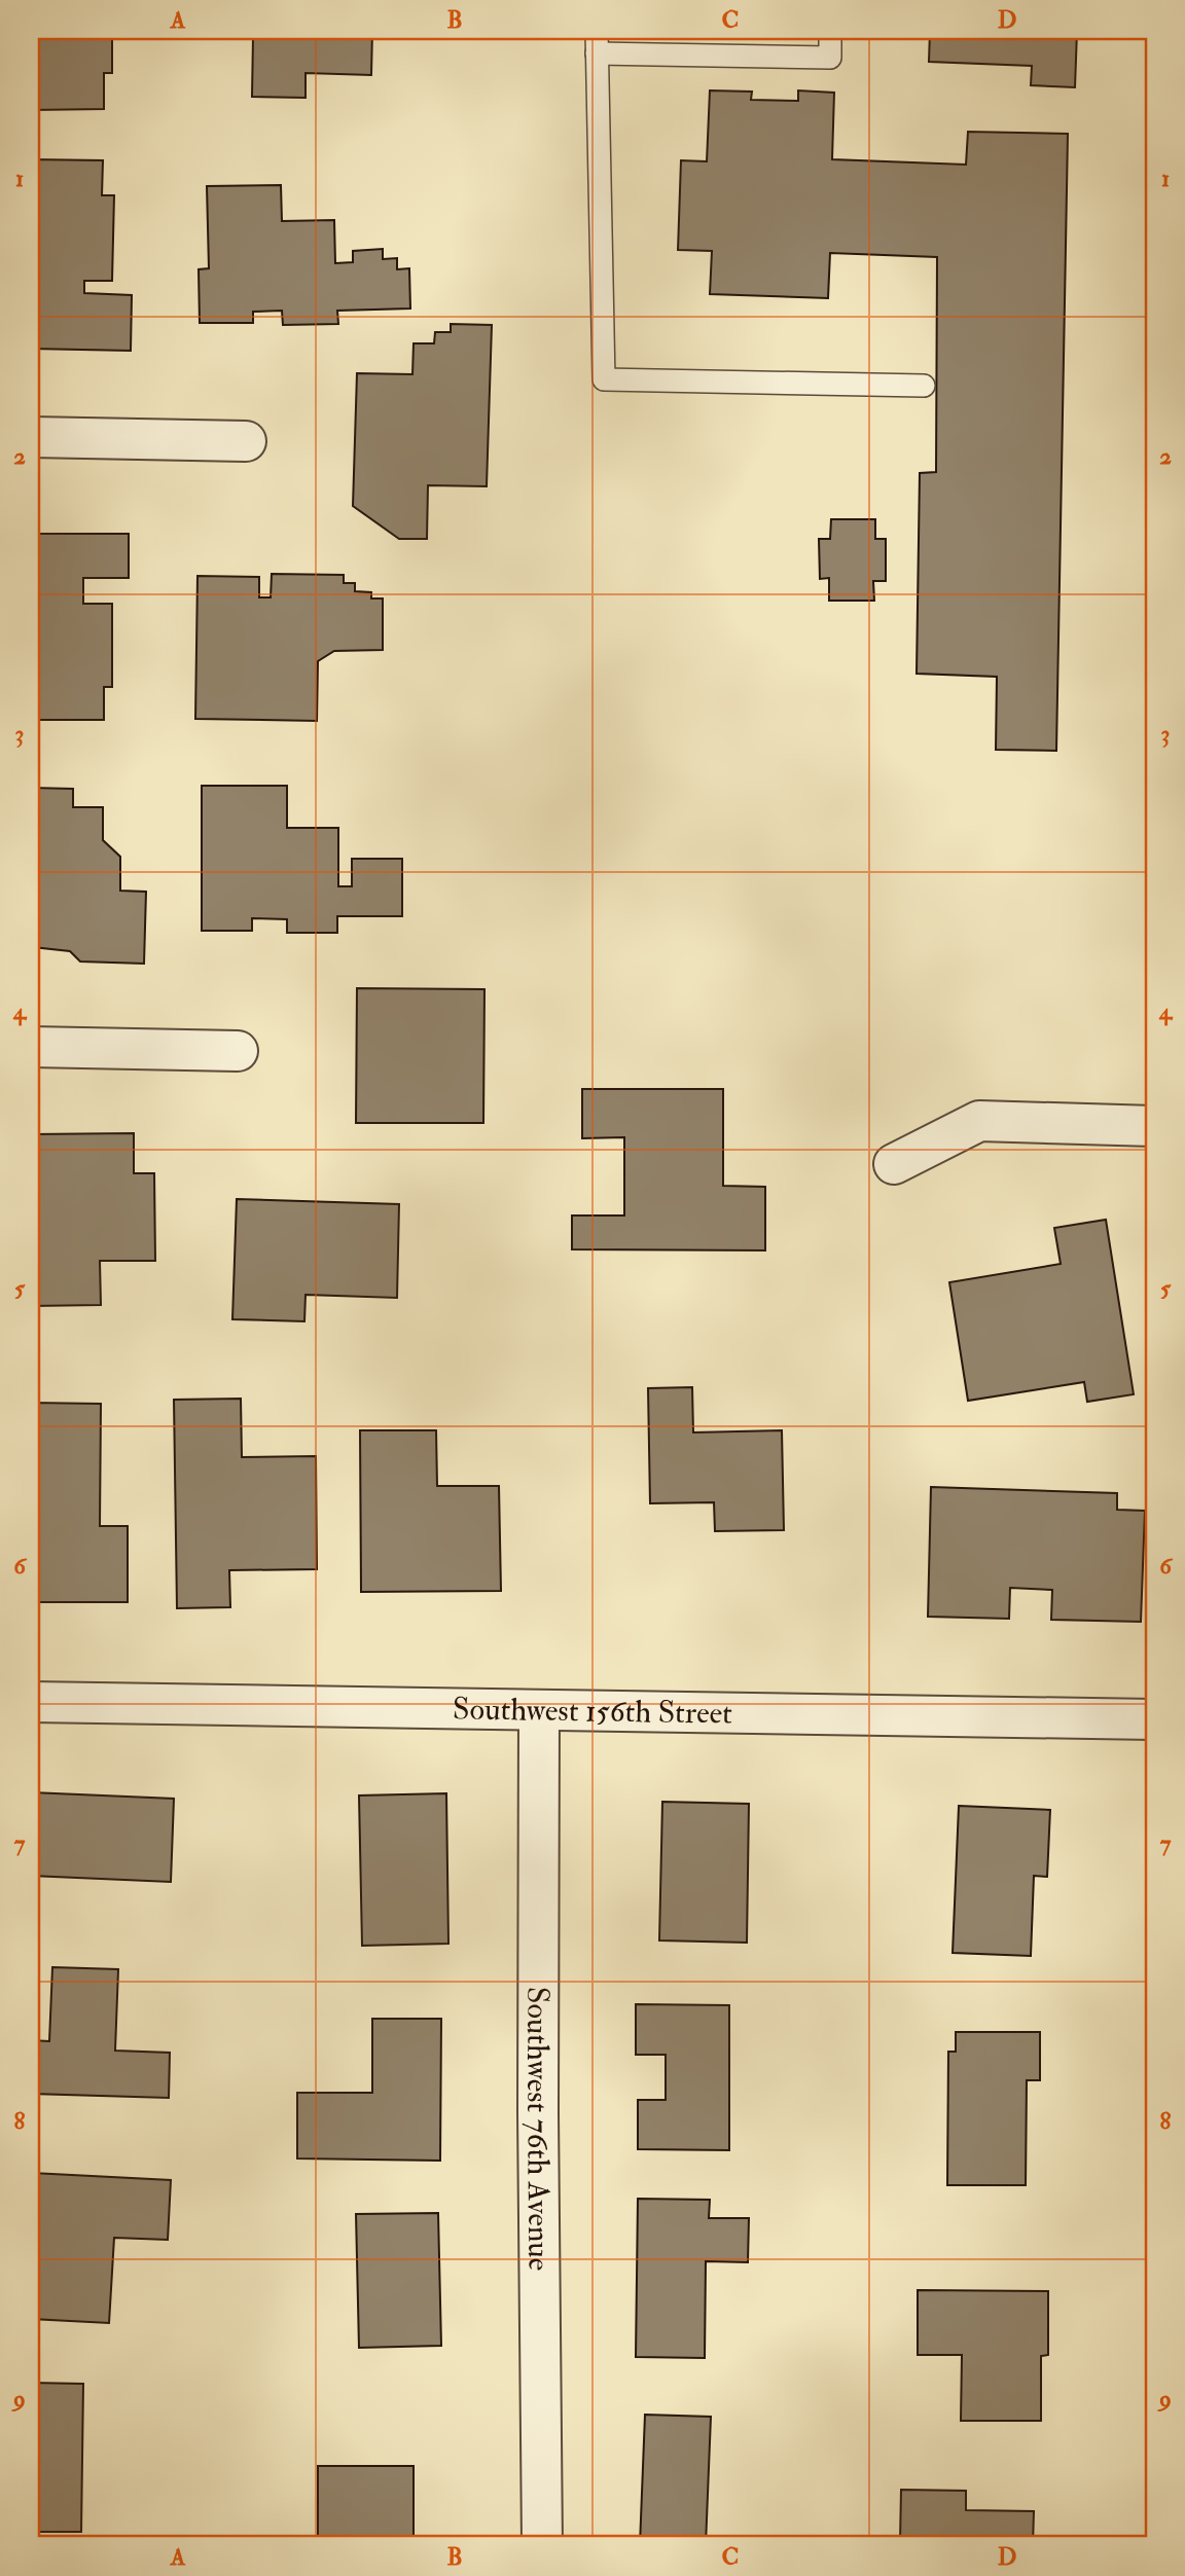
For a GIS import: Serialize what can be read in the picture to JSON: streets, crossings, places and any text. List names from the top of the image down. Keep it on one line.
{"streets":{"street":["Southwest 156th Street","Southwest 76th Avenue"]},"crossings":[["Southwest 156th Street","Southwest 76th Avenue"]],"grid":{"columns":["A","B","C","D"],"rows":["1","2","3","4","5","6","7","8","9"]}}
